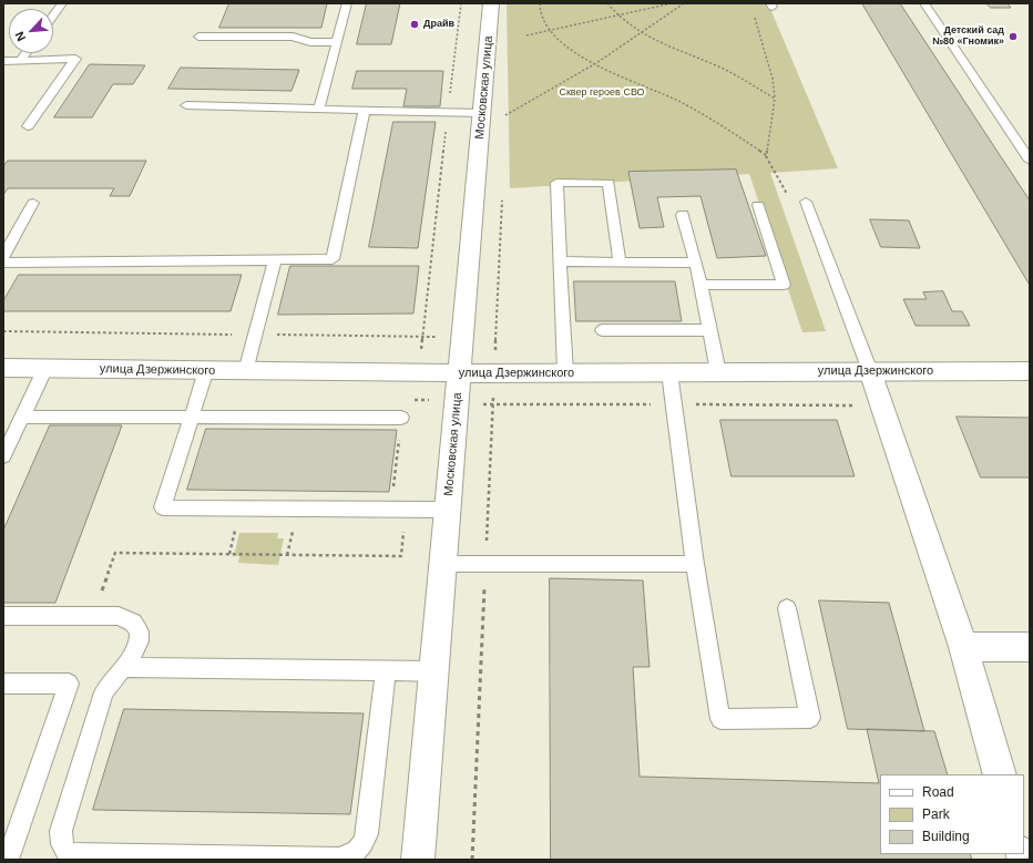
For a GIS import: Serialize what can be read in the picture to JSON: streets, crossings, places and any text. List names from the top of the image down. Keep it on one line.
{"streets":{"street":["Московская улица","улица Дзержинского"]},"crossings":[["Московская улица","улица Дзержинского"]],"parks":["Сквер героев СВО"],"places":["Драйв","Детский сад №80 «Гномик»"],"legend":["Road","Park","Building"],"north":"bottom left"}
